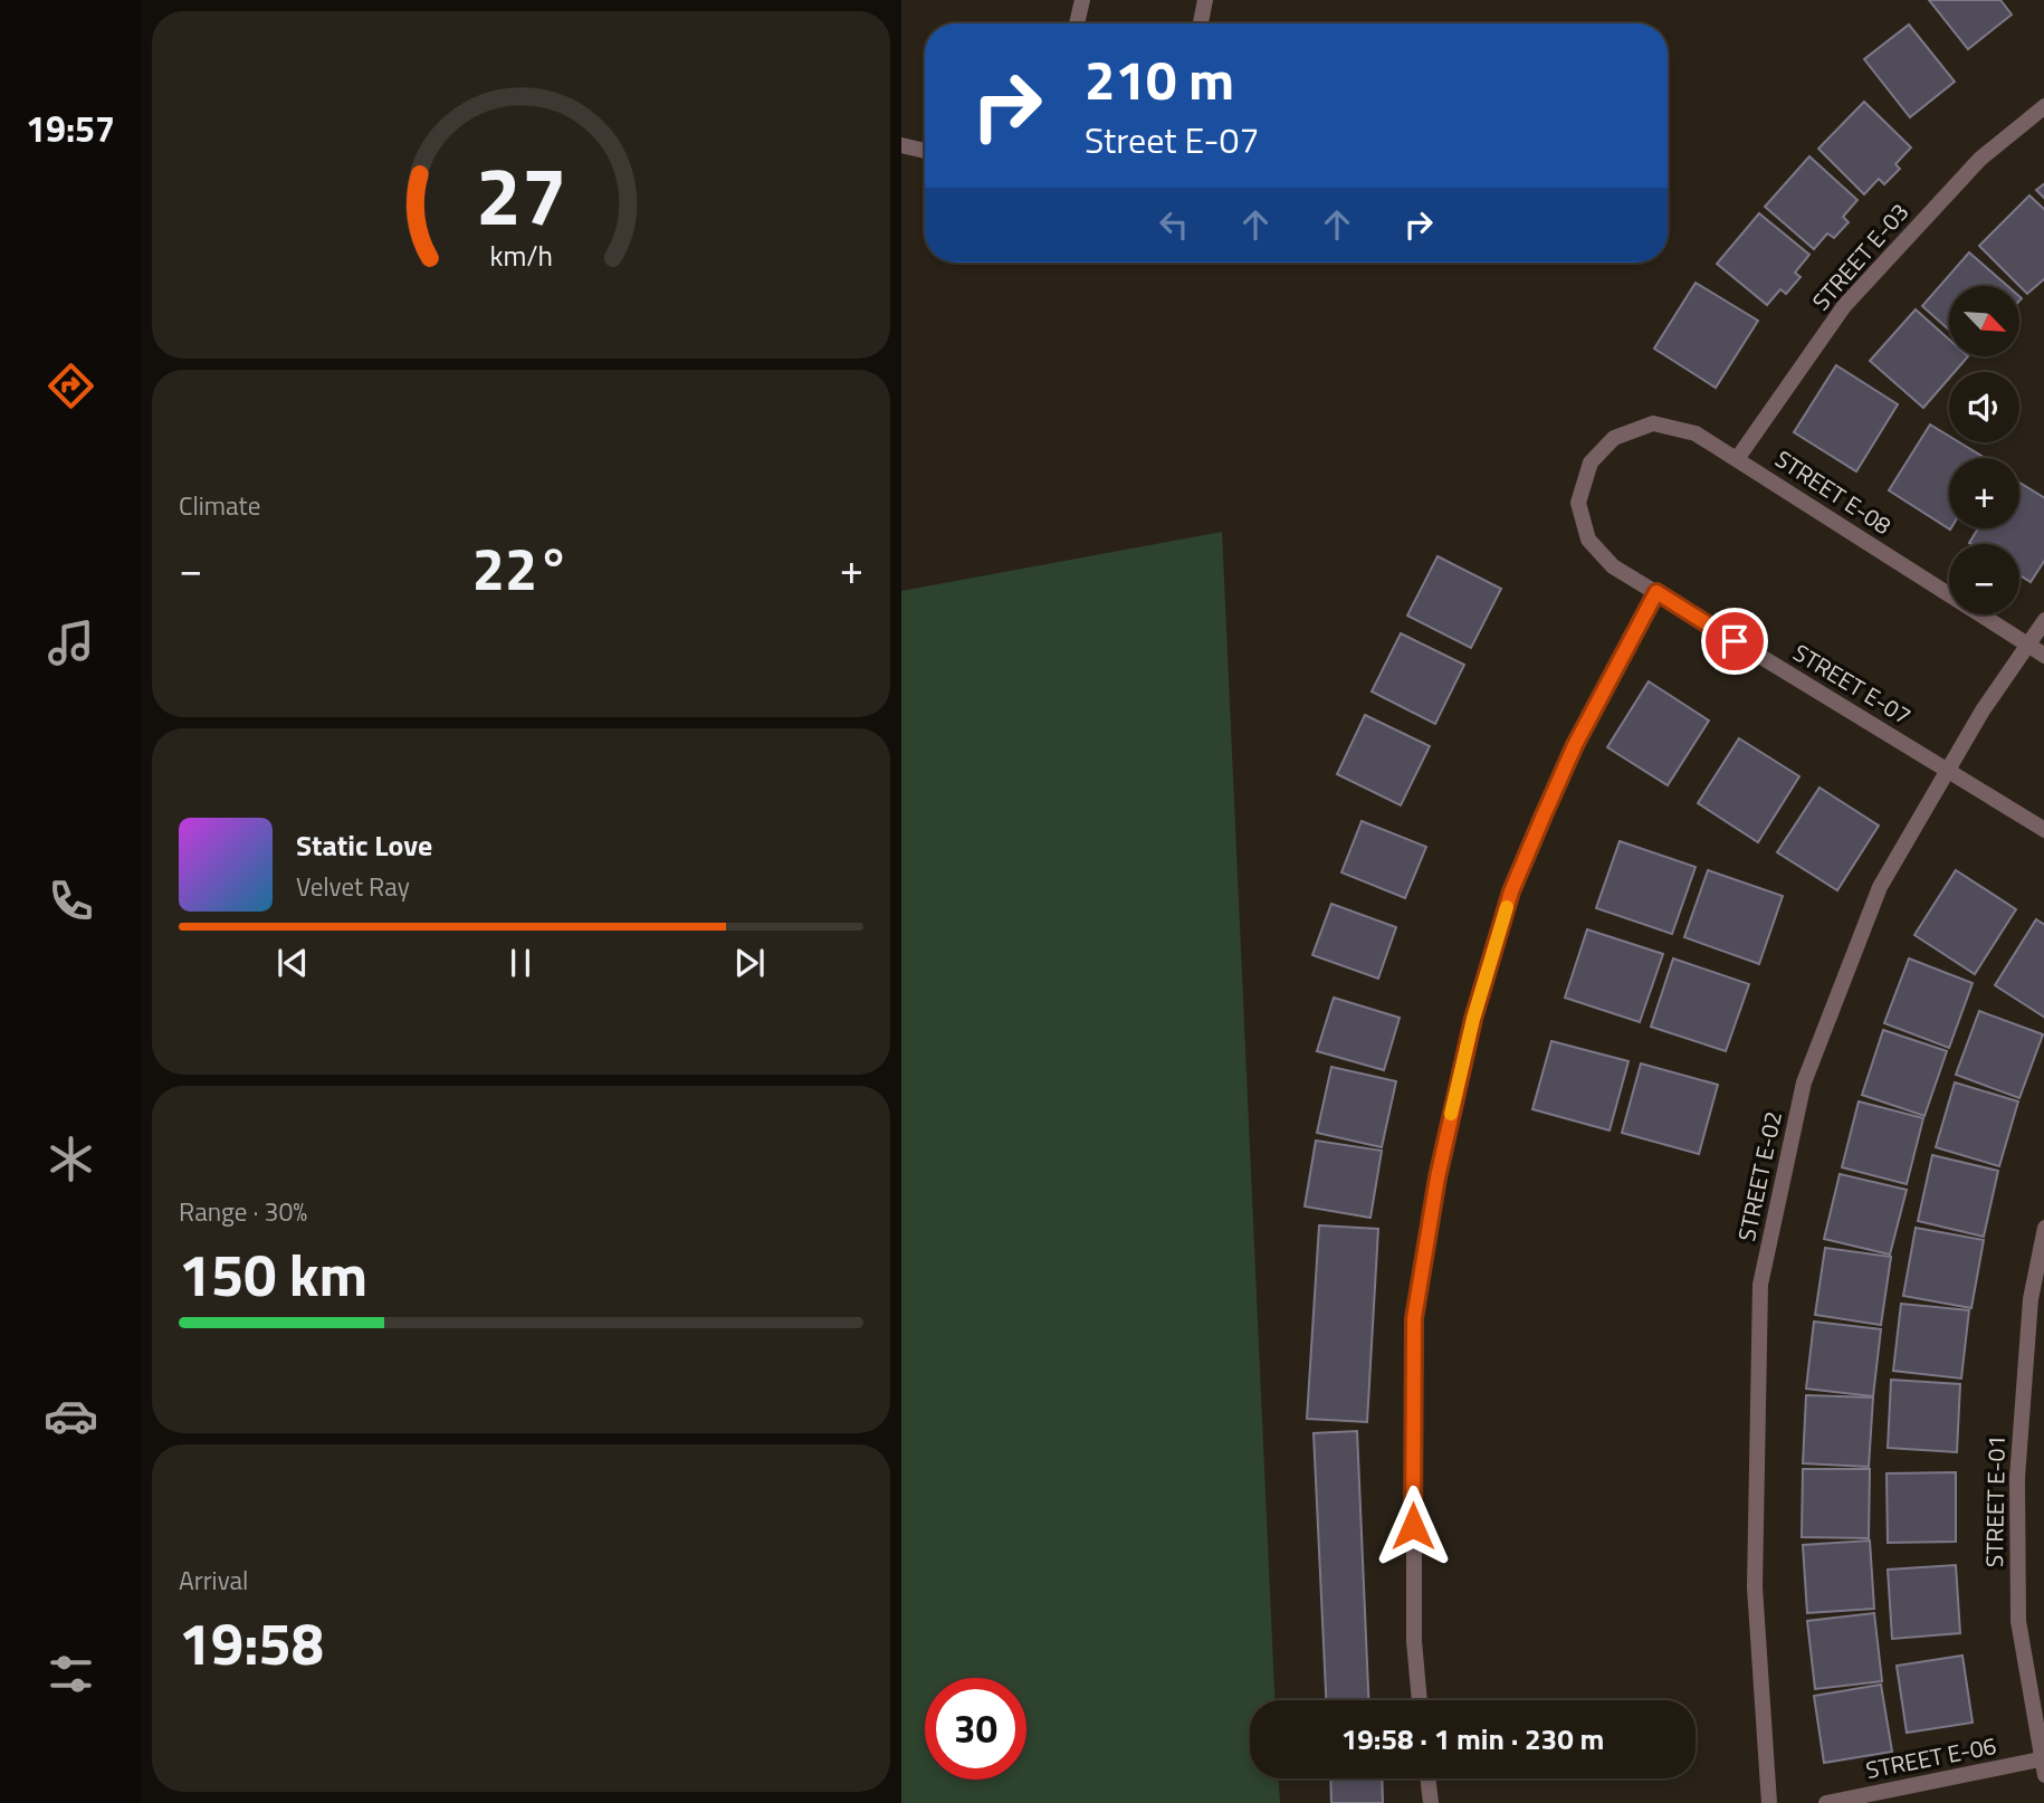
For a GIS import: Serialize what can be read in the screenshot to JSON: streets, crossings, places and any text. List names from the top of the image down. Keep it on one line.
{"streets":{"street":["STREET E-03","STREET E-08","STREET E-07","STREET E-02","STREET E-01","STREET E-06"]},"crossings":[["STREET E-03","STREET E-08"],["STREET E-08","STREET E-07"],["STREET E-08","STREET E-02"],["STREET E-07","STREET E-02"],["STREET E-01","STREET E-06"]],"north":"bottom right","page":{"tabs":"19:57","turn":["210 m","Street E-07"],"map_buttons":["+","−"],"tile":["Climate",["Range · 30%","150 km"],["Arrival","19:58"]],"heat":["−","22°","+"],"song":["Static Love","Velvet Ray"],"limit":"30","trip":"19:58 · 1 min · 230 m","gauge":["27","km/h"]}}
